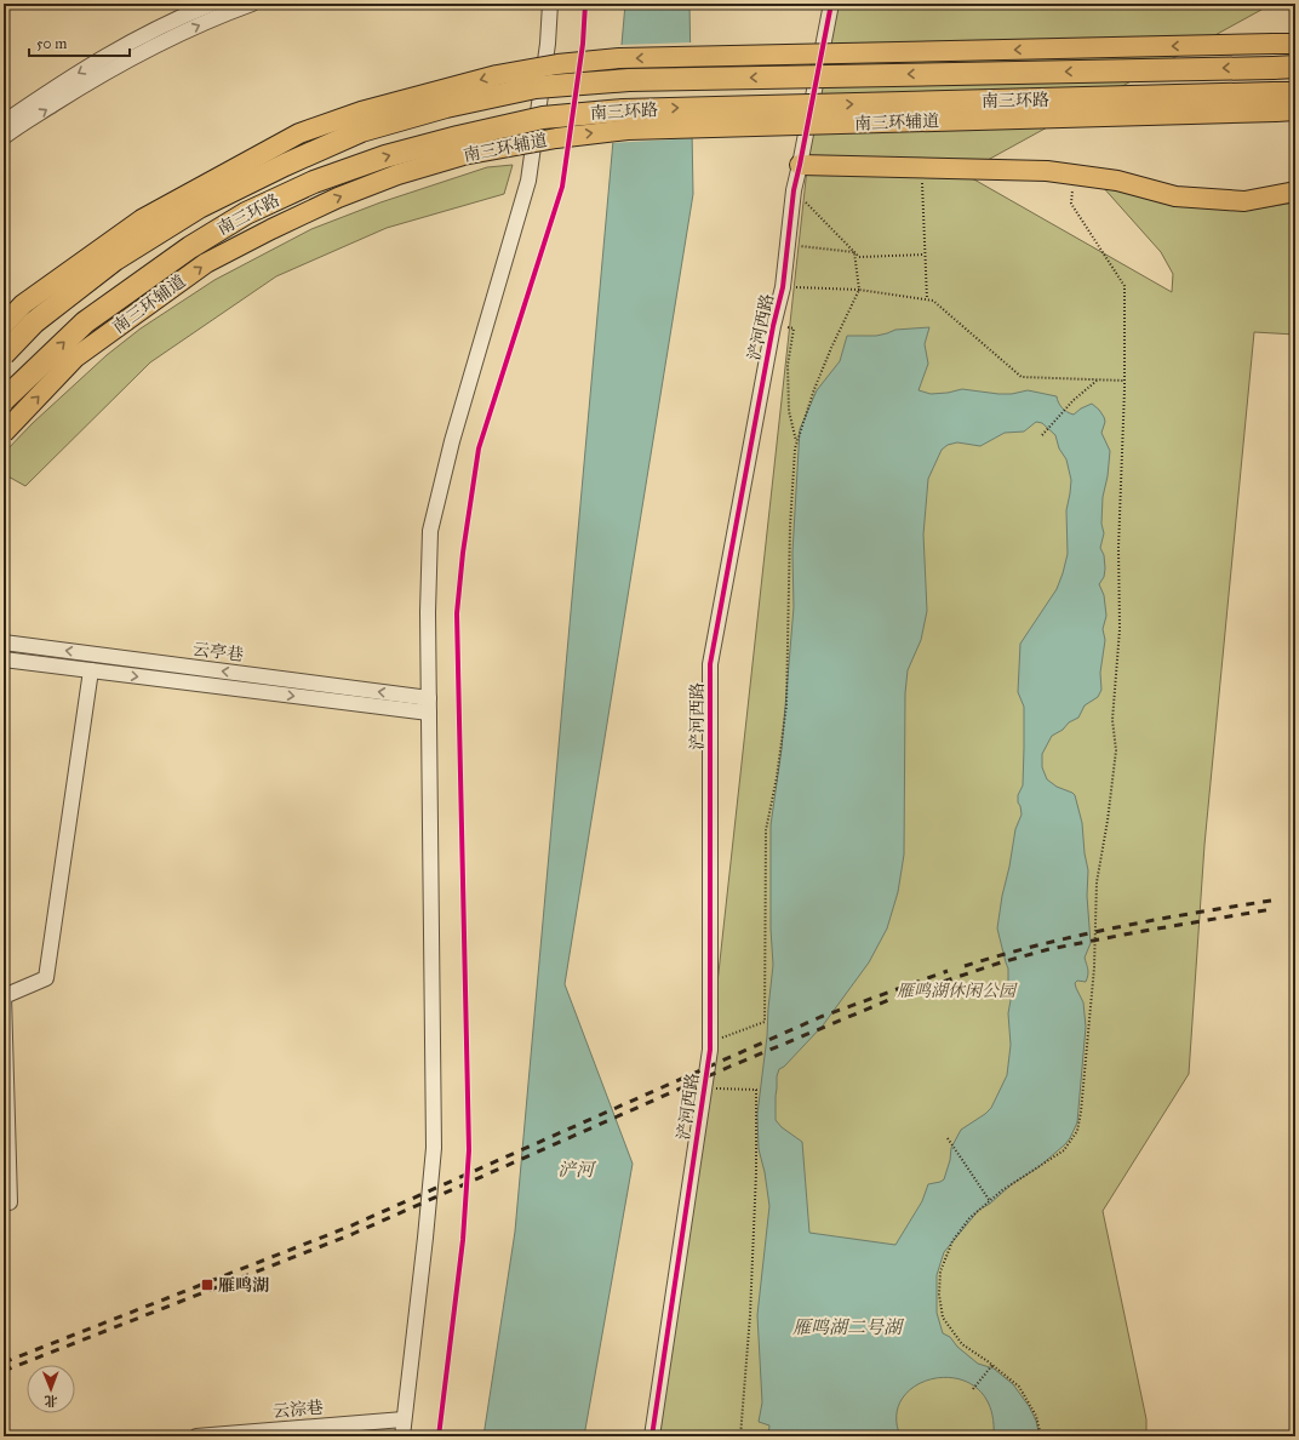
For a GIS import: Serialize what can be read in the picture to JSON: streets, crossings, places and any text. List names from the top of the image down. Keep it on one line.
{"streets":{"highway":["南三环路"],"main road":["南三环辅道"],"street":["浐河西路","云亭巷","云淙巷"]},"crossings":[["南三环路","南三环辅道"]],"water":["浐河","雁鸣湖二号湖"],"parks":["雁鸣湖休闲公园"],"places":{"transit":["雁鸣湖"]},"scale_bar":"50 m","north":"bottom"}
